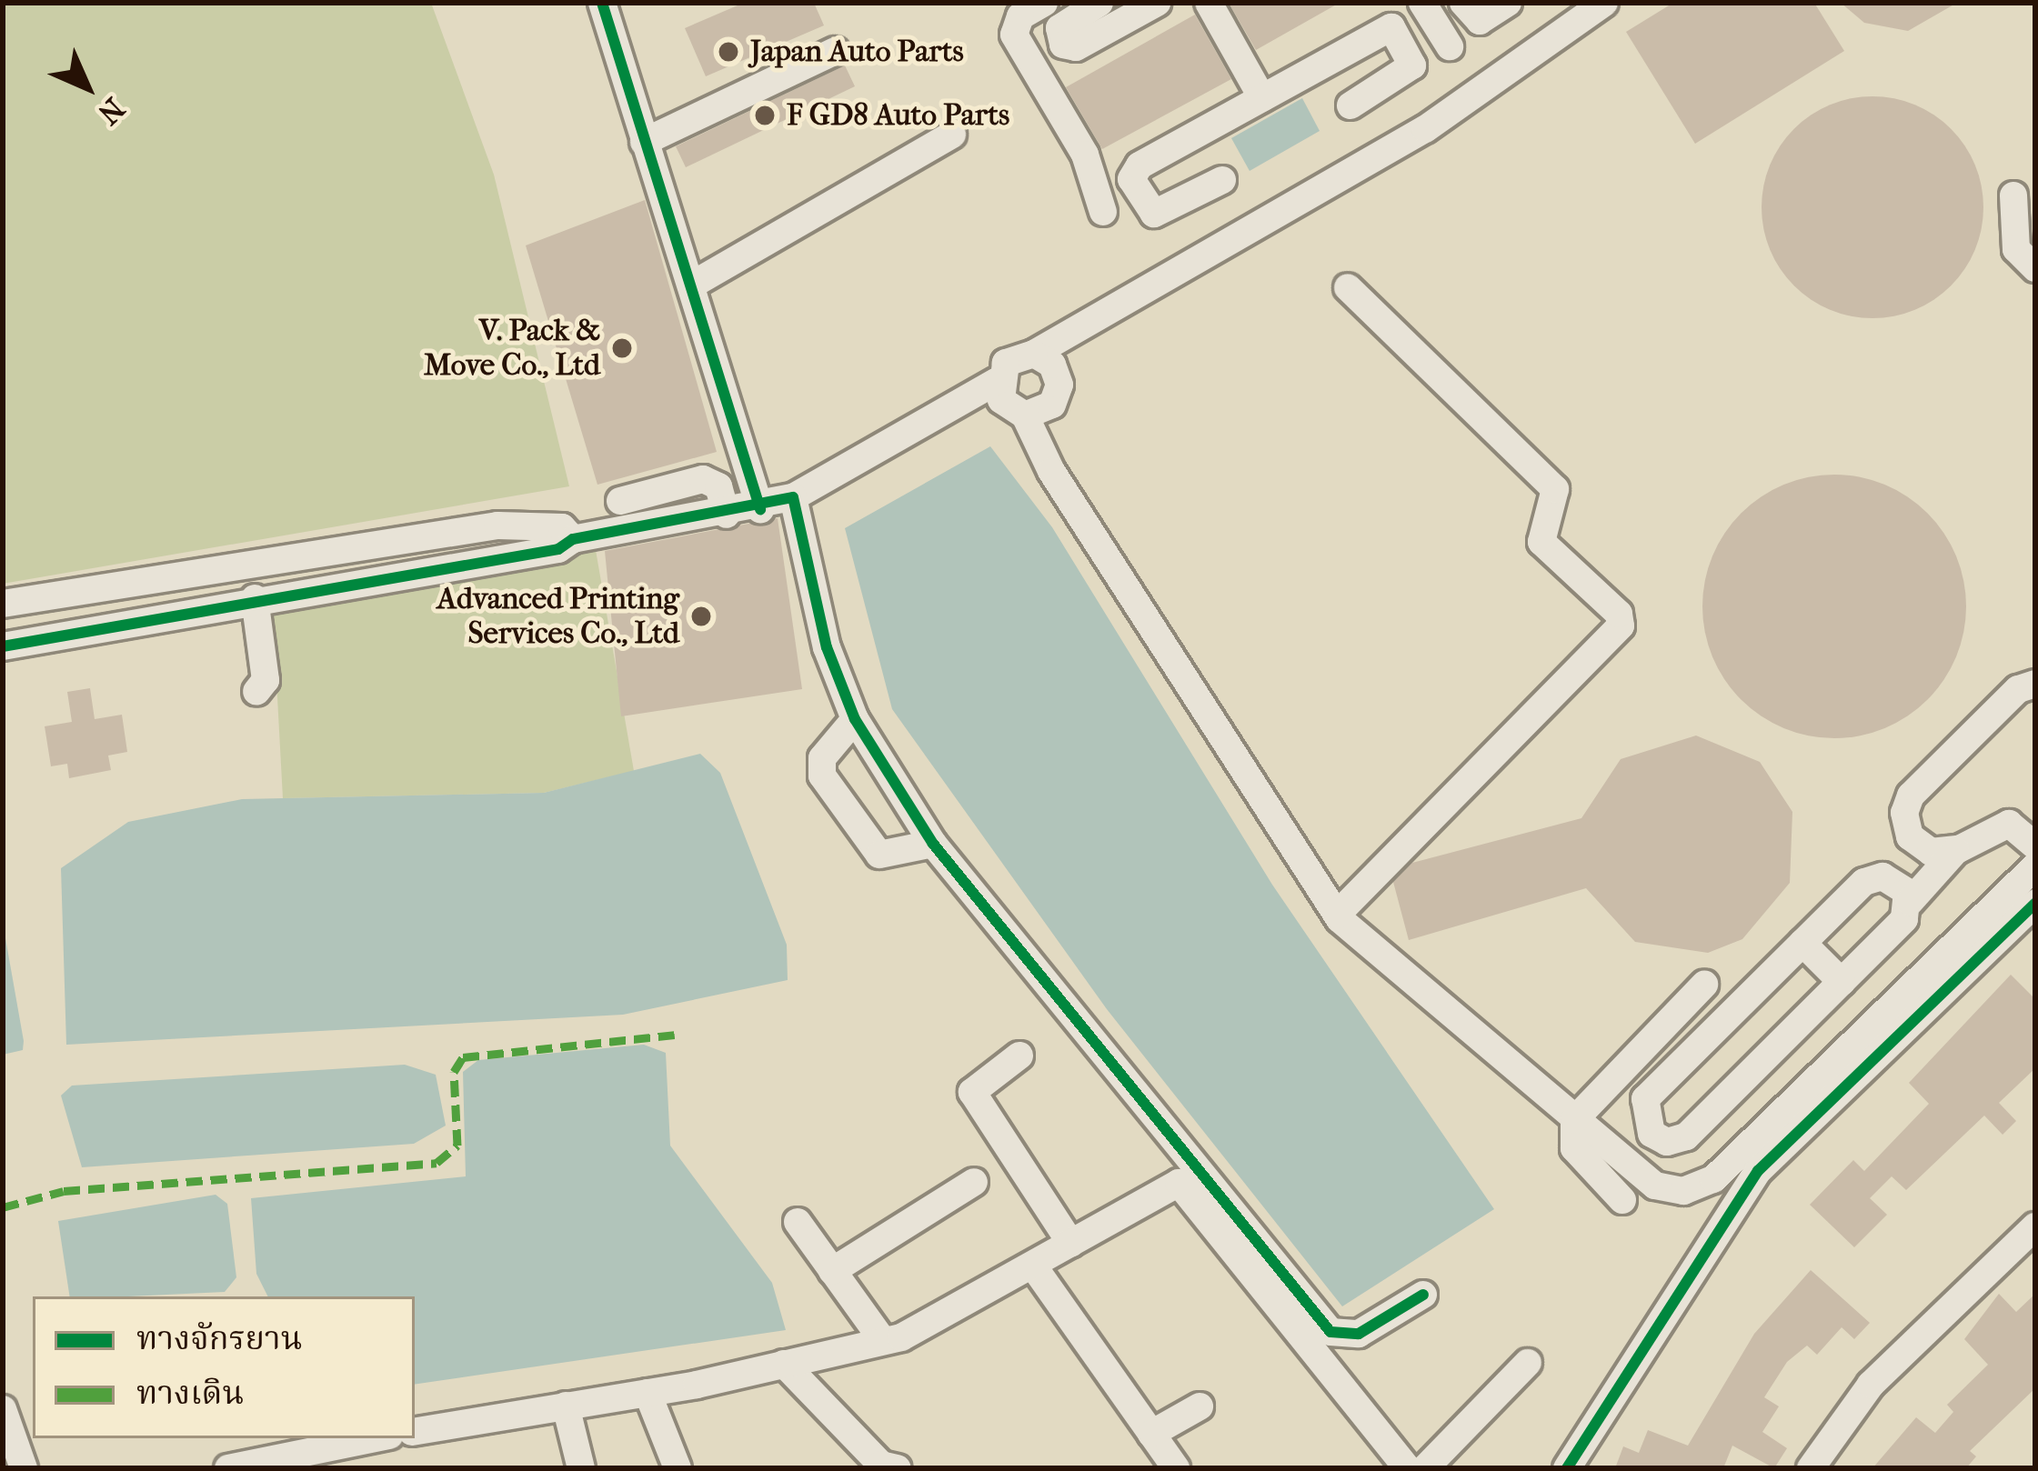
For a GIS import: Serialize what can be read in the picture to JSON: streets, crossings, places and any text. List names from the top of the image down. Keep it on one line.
{"places":["Japan Auto Parts","F GD8 Auto Parts","V. Pack & Move Co., Ltd","Advanced Printing Services Co., Ltd"],"legend":["ทางจักรยาน","ทางเดิน"],"north":"bottom right"}
